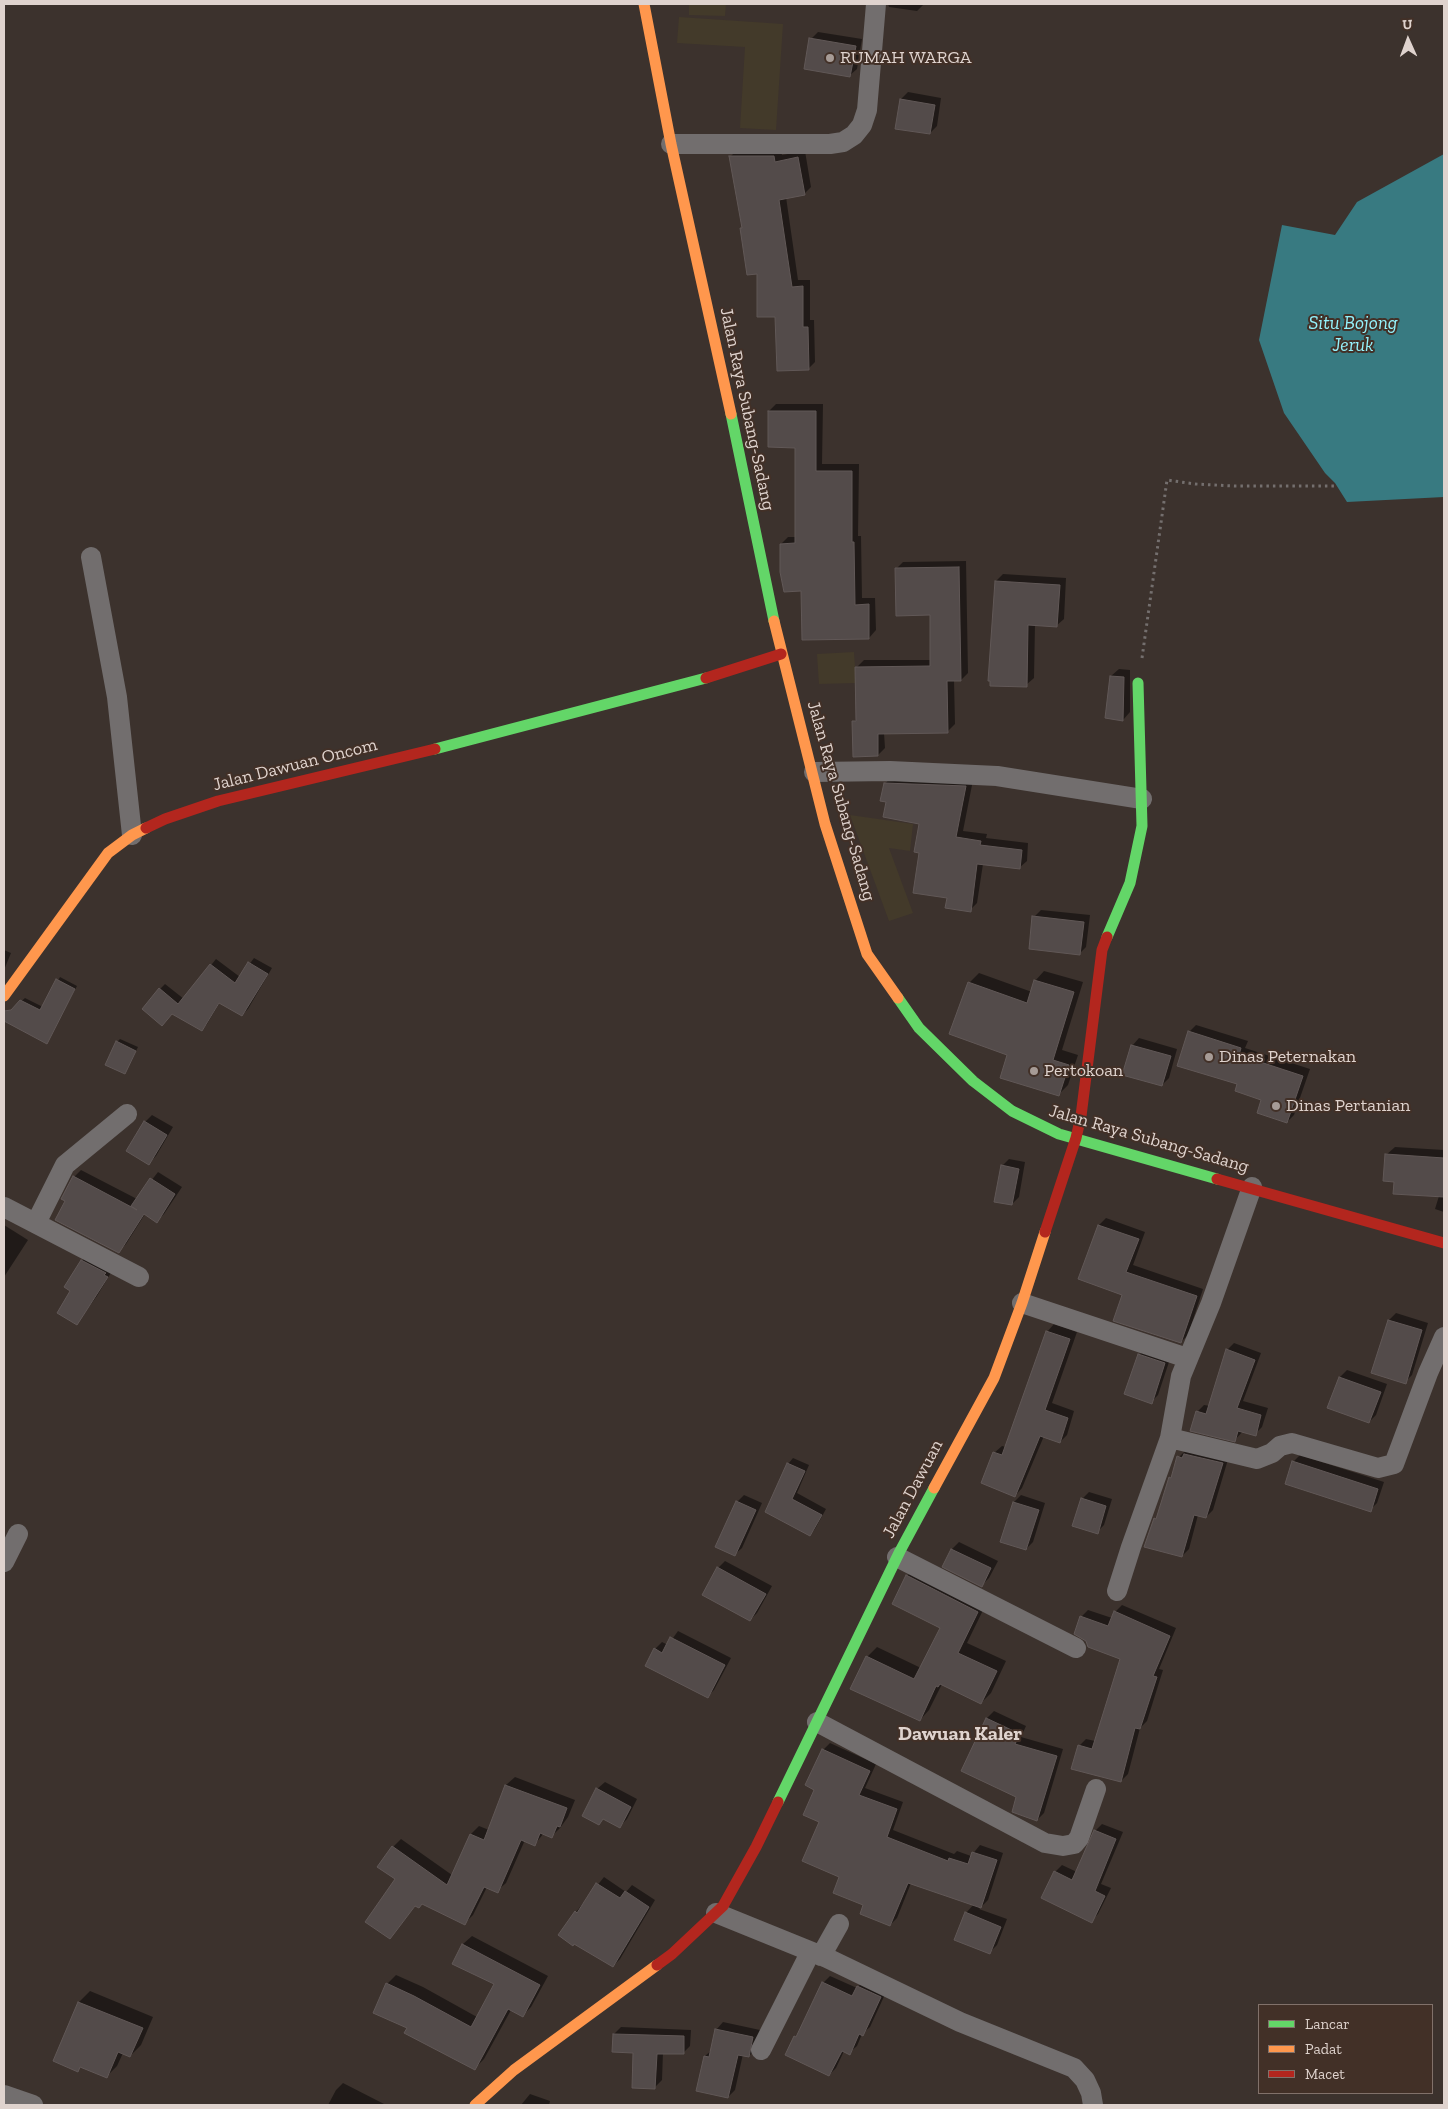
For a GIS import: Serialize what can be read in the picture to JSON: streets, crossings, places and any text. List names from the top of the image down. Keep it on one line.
{"streets":{"street":["Jalan Raya Subang-Sadang","Jalan Dawuan Oncom","Jalan Dawuan"]},"crossings":[["Jalan Raya Subang-Sadang","Jalan Dawuan Oncom"],["Jalan Raya Subang-Sadang","Jalan Dawuan"]],"districts":["Dawuan Kaler"],"water":["Situ Bojong Jeruk"],"places":["RUMAH WARGA","Dinas Peternakan","Pertokoan","Dinas Pertanian"],"legend":["Lancar","Padat","Macet"],"north":"top"}
